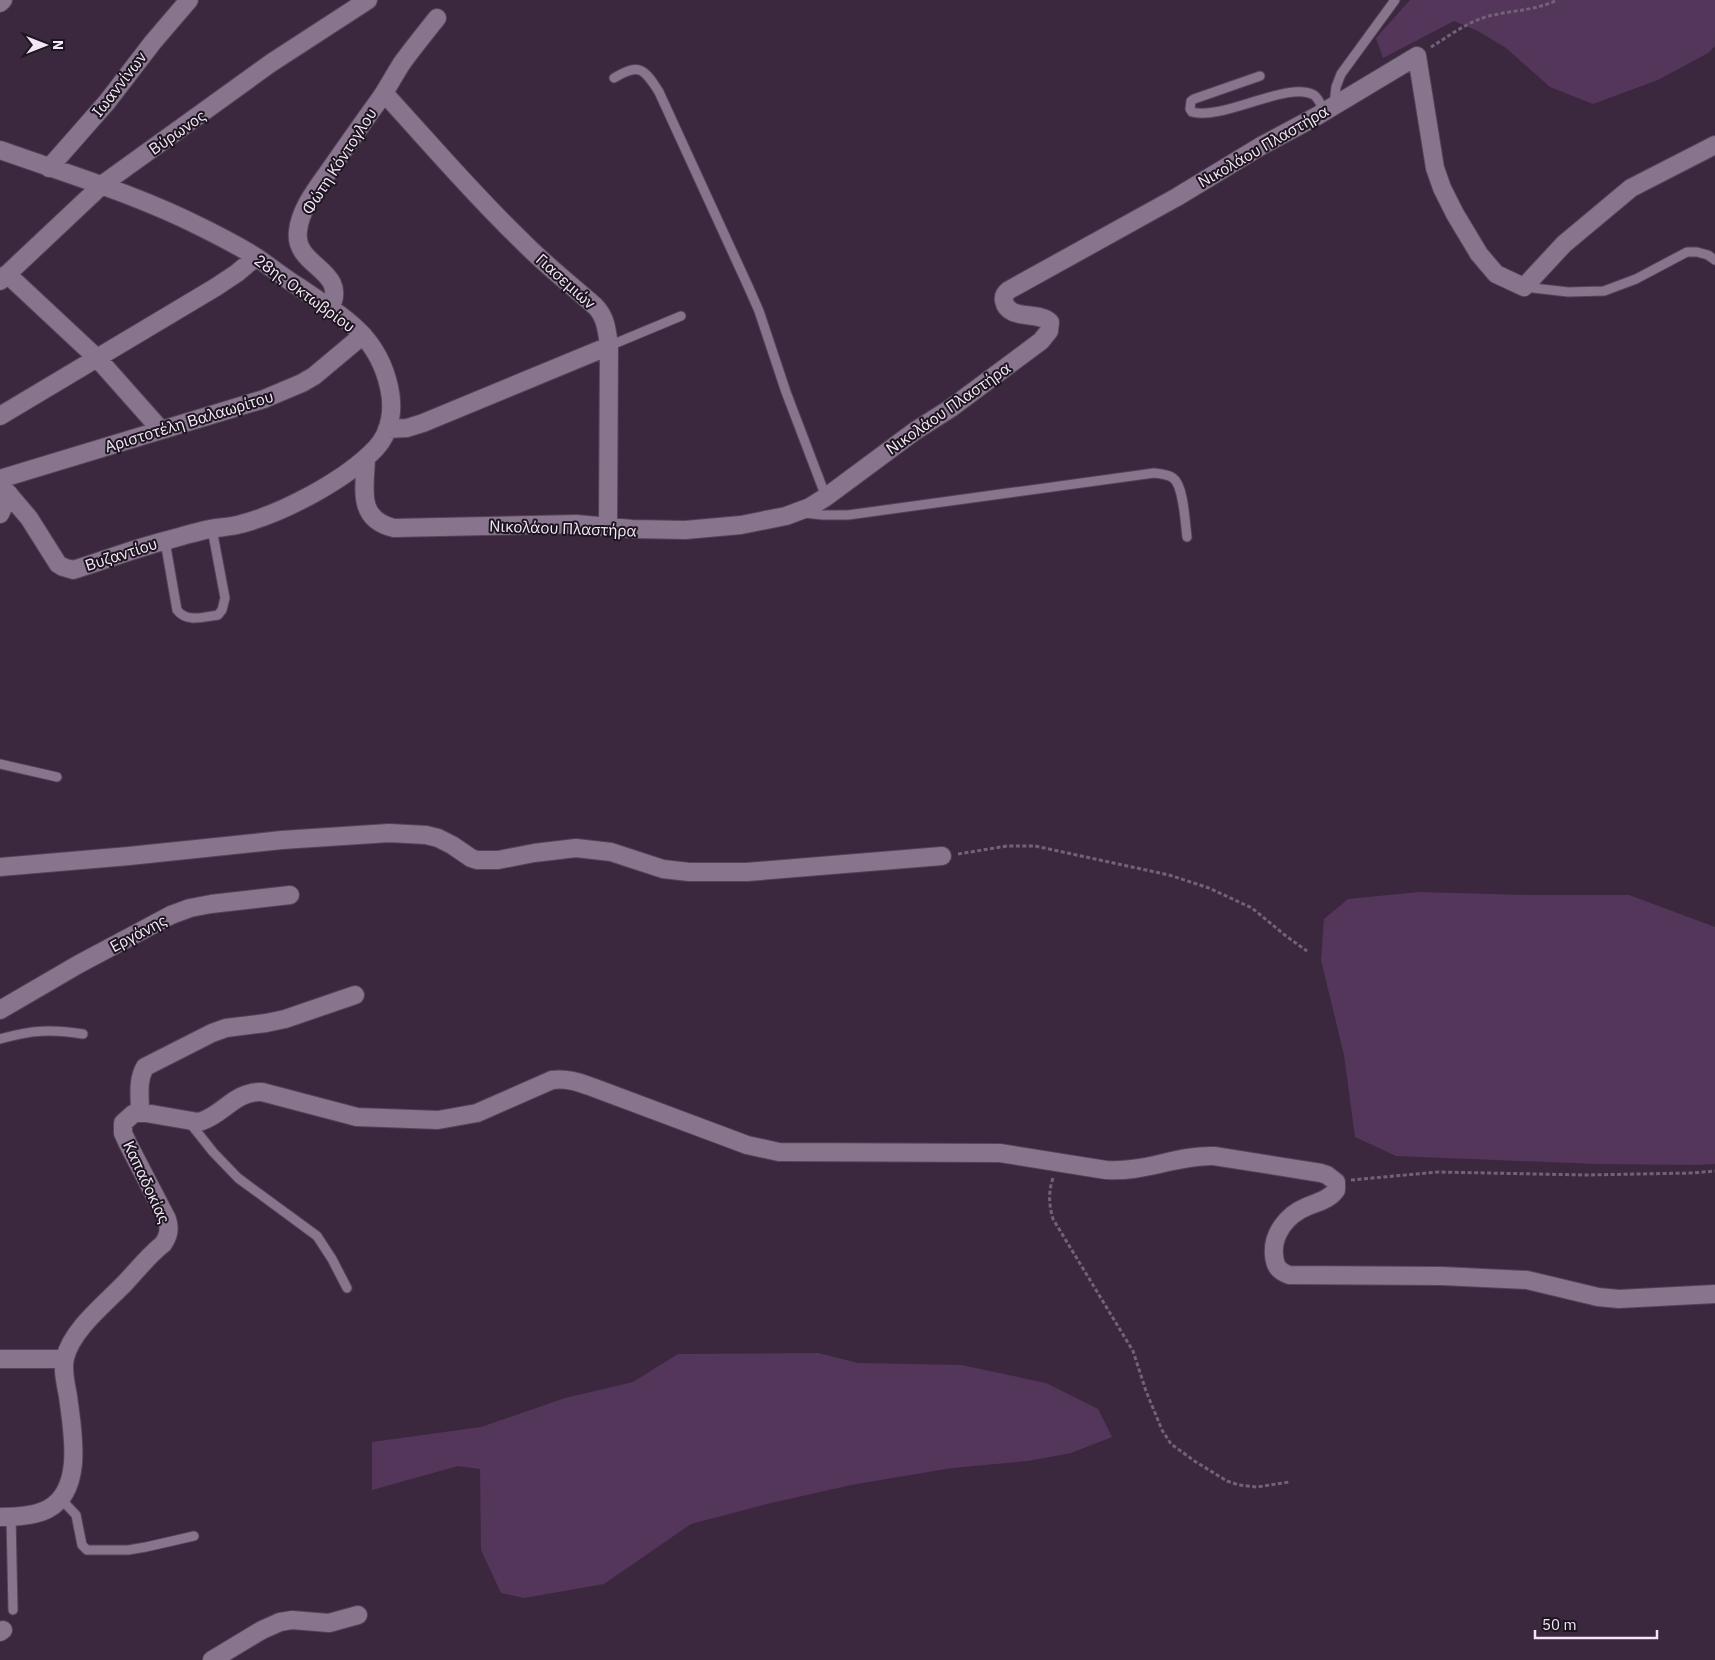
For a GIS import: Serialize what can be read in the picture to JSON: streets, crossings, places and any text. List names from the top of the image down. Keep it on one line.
{"streets":{"street":["Ιωαννίνων","Βύρωνος","Νικολάου Πλαστήρα","Φώτη Κόντογλου","Γιασεμιών","28ης Οκτωβρίου","Αριστοτέλη Βαλαωρίτου","Βυζαντίου","Εργάνης","Καπαδοκίας"]},"crossings":[["Ιωαννίνων","28ης Οκτωβρίου"],["Βύρωνος","28ης Οκτωβρίου"],["Νικολάου Πλαστήρα","Γιασεμιών"],["Νικολάου Πλαστήρα","28ης Οκτωβρίου"],["Φώτη Κόντογλου","Γιασεμιών"],["Φώτη Κόντογλου","28ης Οκτωβρίου"],["28ης Οκτωβρίου","Αριστοτέλη Βαλαωρίτου"],["28ης Οκτωβρίου","Βυζαντίου"],["Αριστοτέλη Βαλαωρίτου","Βυζαντίου"]],"scale_bar":"50 m","north":"right"}
